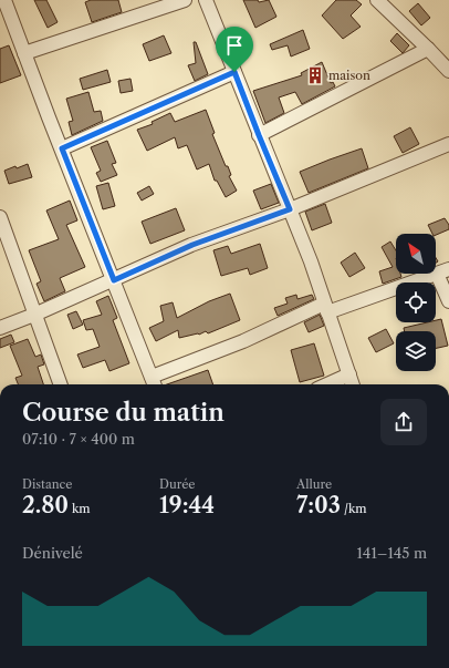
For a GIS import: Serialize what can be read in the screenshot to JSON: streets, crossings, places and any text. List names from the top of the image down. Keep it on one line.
{"places":{"building":["maison"]},"north":"top left","page":{"heading":["Course du matin","07:10 · 7 × 400 m"],"stats":[["Distance","2.80 km"],["Durée","19:44"],["Allure","7:03 /km"]],"chart":["Dénivelé","141–145 m"]}}
